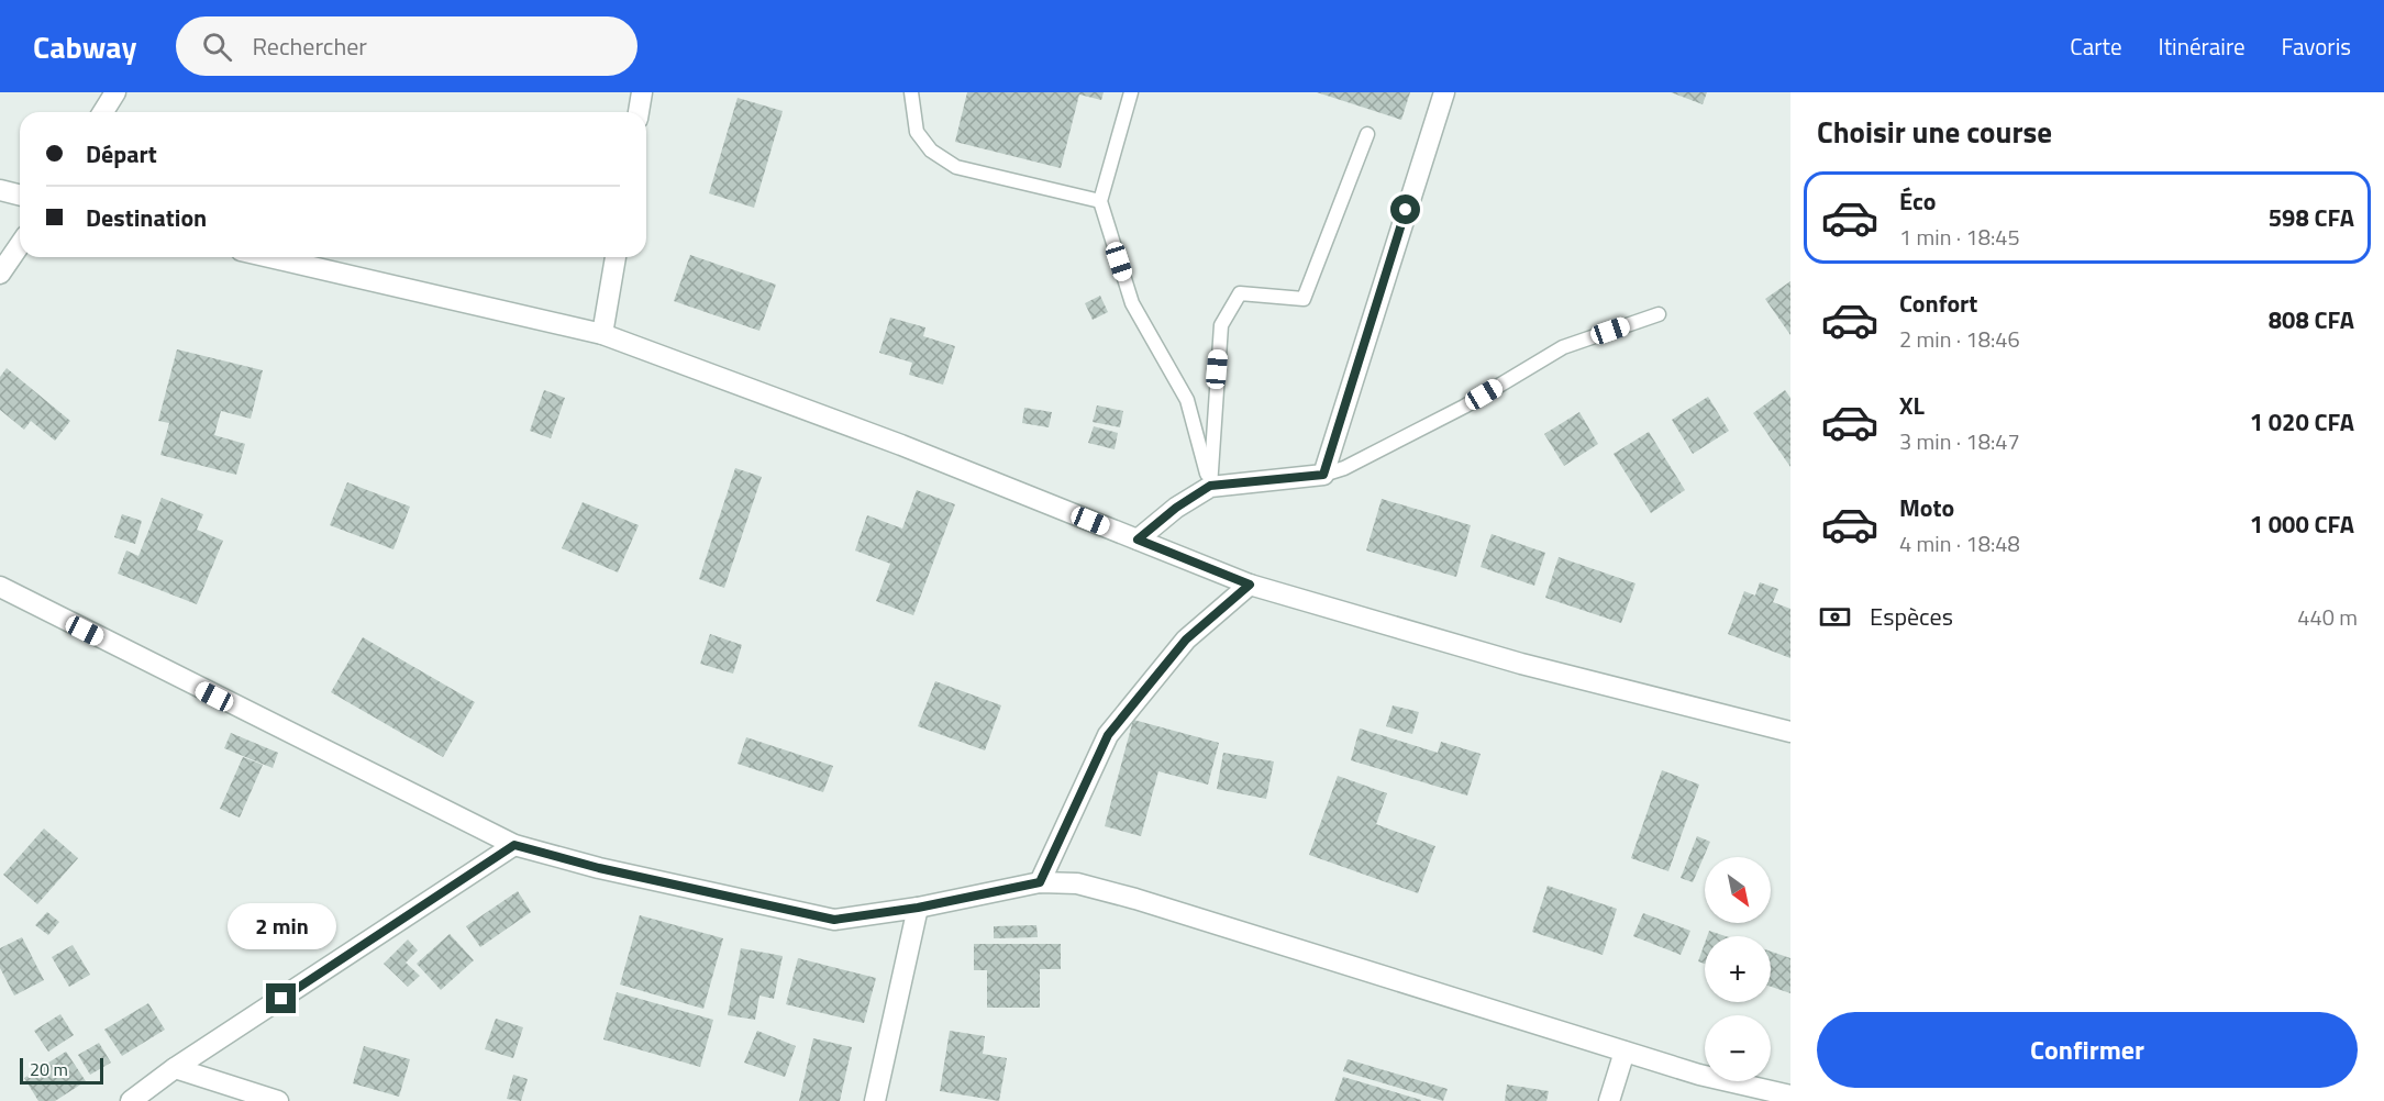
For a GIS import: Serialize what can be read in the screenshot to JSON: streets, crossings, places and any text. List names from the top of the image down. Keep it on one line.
{"scale_bar":"20 m","north":"bottom right","page":{"header":"Cabway","search":"Rechercher","nav":["Carte","Itinéraire","Favoris"],"heading":"Choisir une course","banner":["Départ","Destination"],"list":[{"name":"Éco","note":"1 min · 18:45","value":"598 CFA"},{"name":"Confort","note":"2 min · 18:46","value":"808 CFA"},{"name":"XL","note":"3 min · 18:47","value":"1 020 CFA"},{"name":"Moto","note":"4 min · 18:48","value":"1 000 CFA"}],"pay":["Espèces","440 m"],"map_buttons":["+","−"],"bubble":"2 min","buttons":"Confirmer","scale":"20 m"}}
